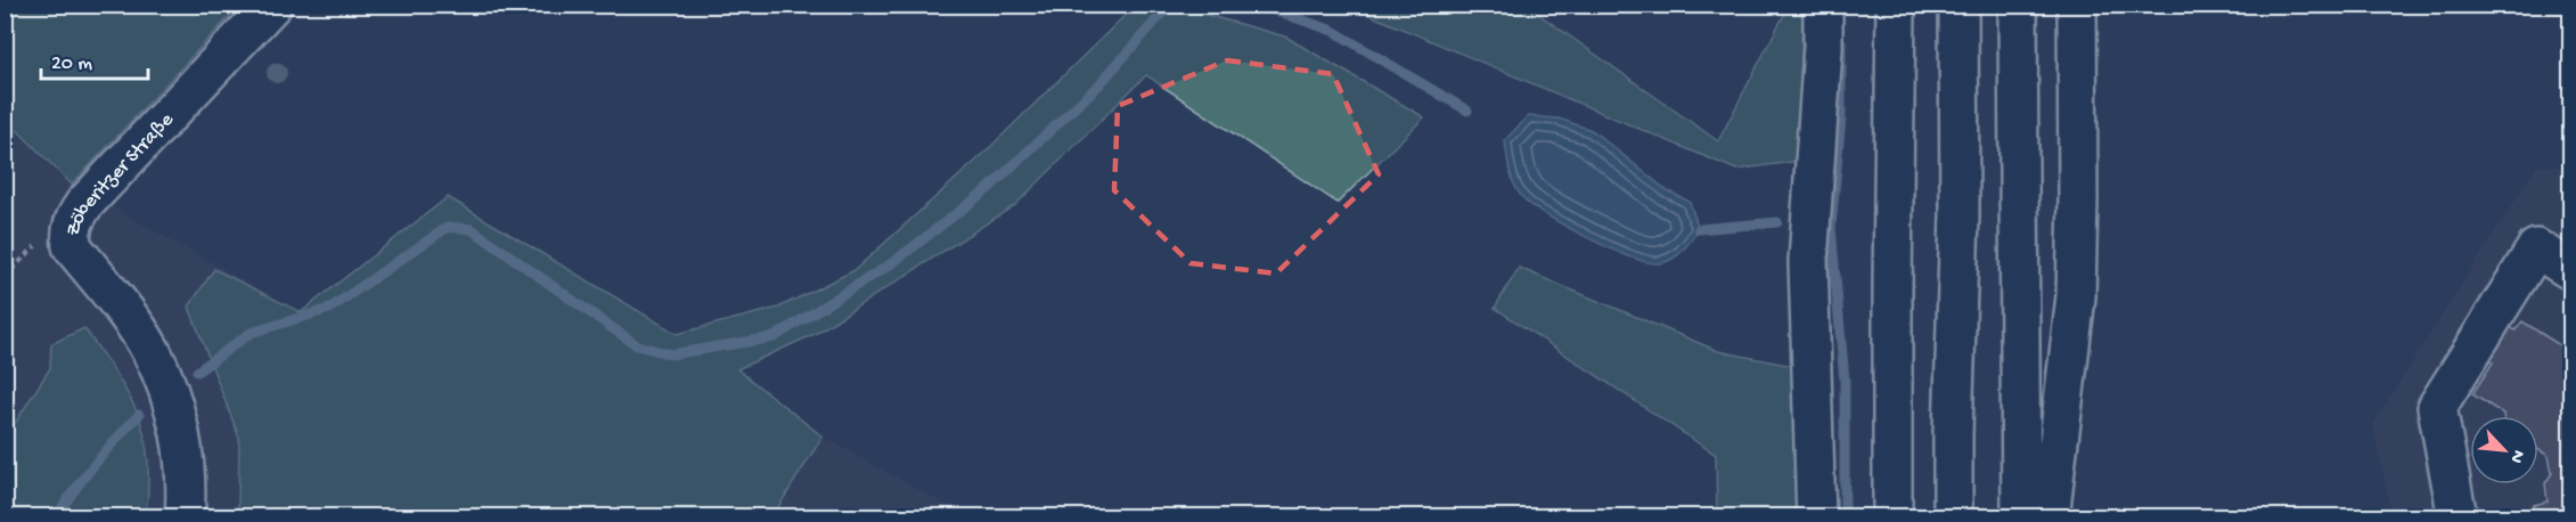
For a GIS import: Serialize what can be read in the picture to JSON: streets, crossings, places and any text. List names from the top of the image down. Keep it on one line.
{"streets":{"main road":["Zöberitzer Straße"]},"scale_bar":"20 m","north":"bottom right"}
